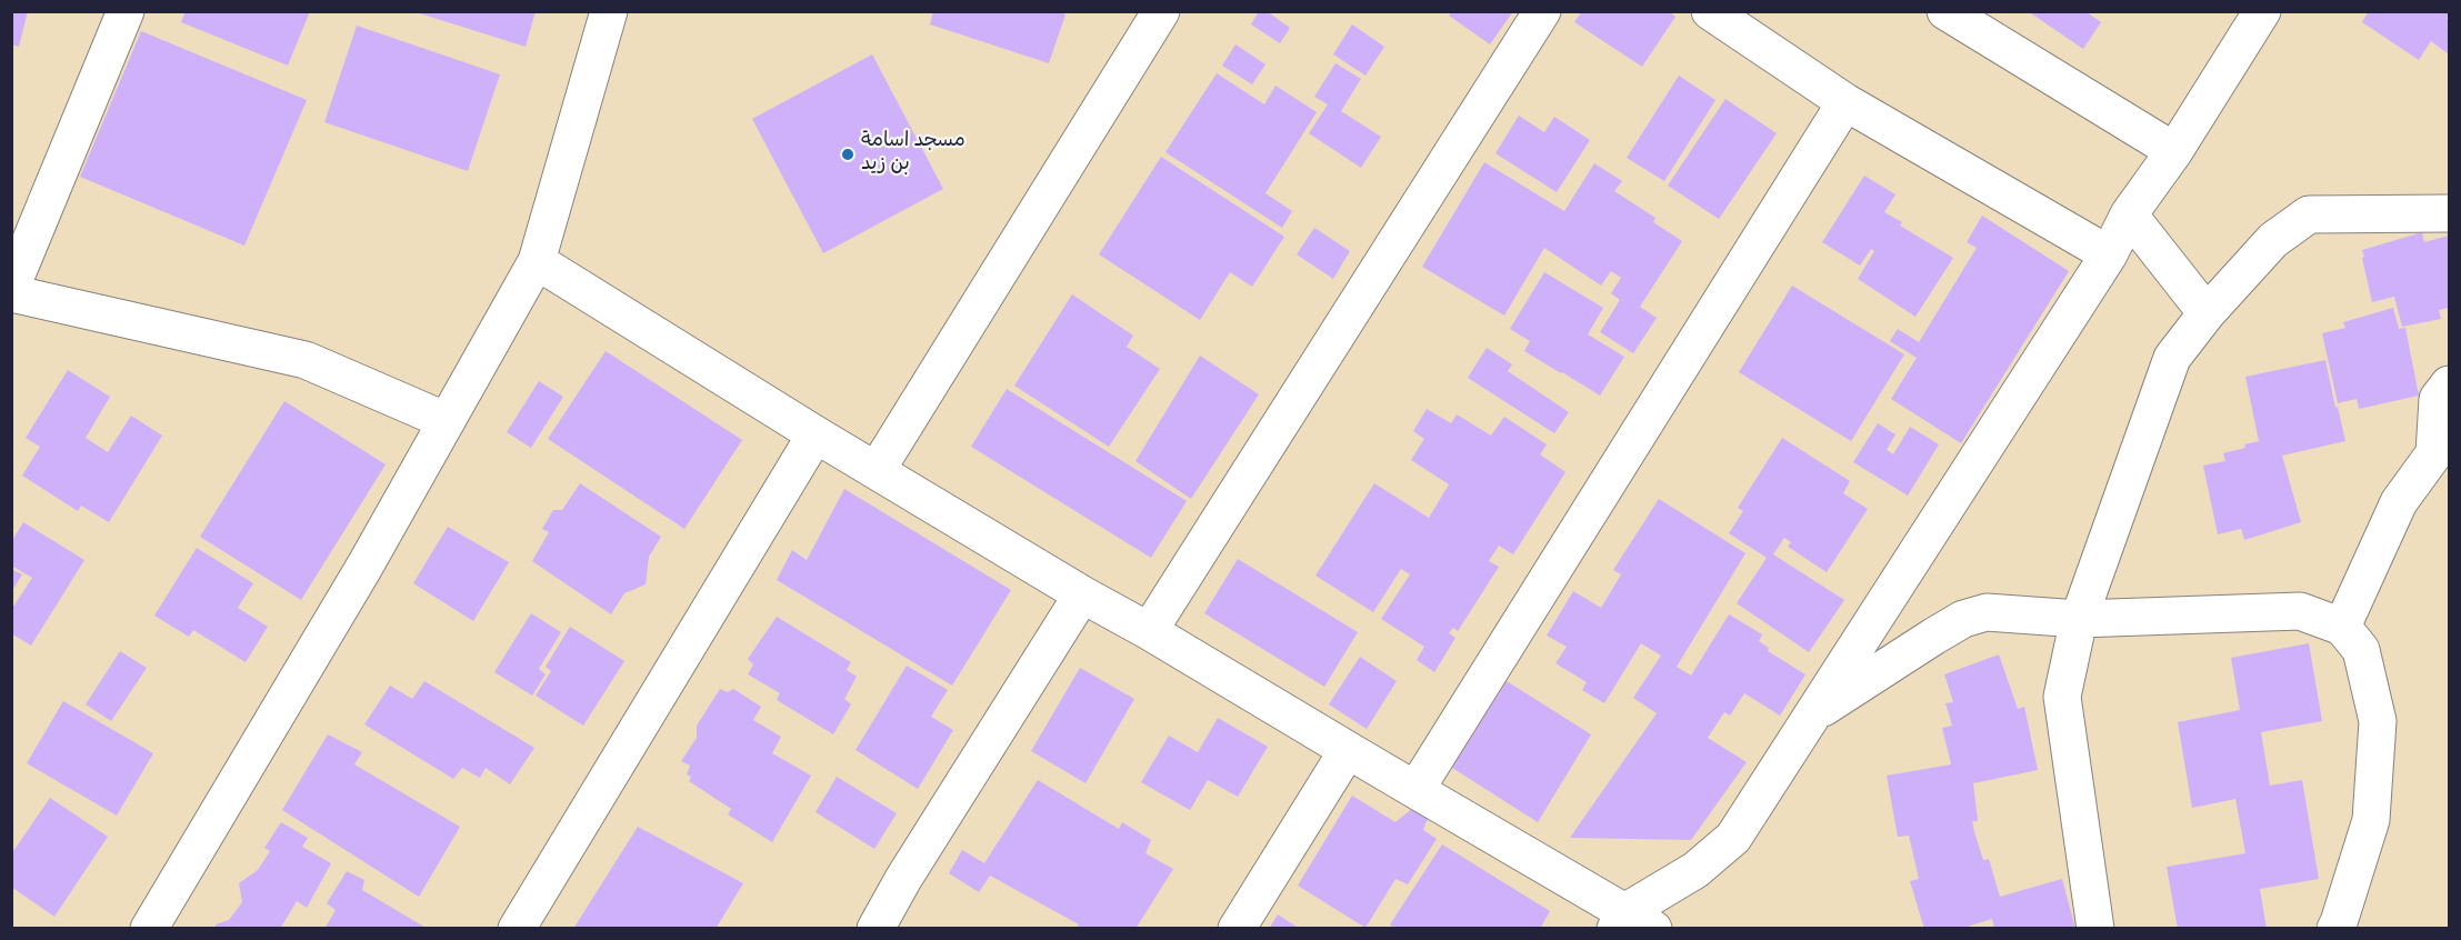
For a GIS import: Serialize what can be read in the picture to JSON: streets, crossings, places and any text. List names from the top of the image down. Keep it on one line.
{"places":["مسجد اسامة بن زيد"]}
